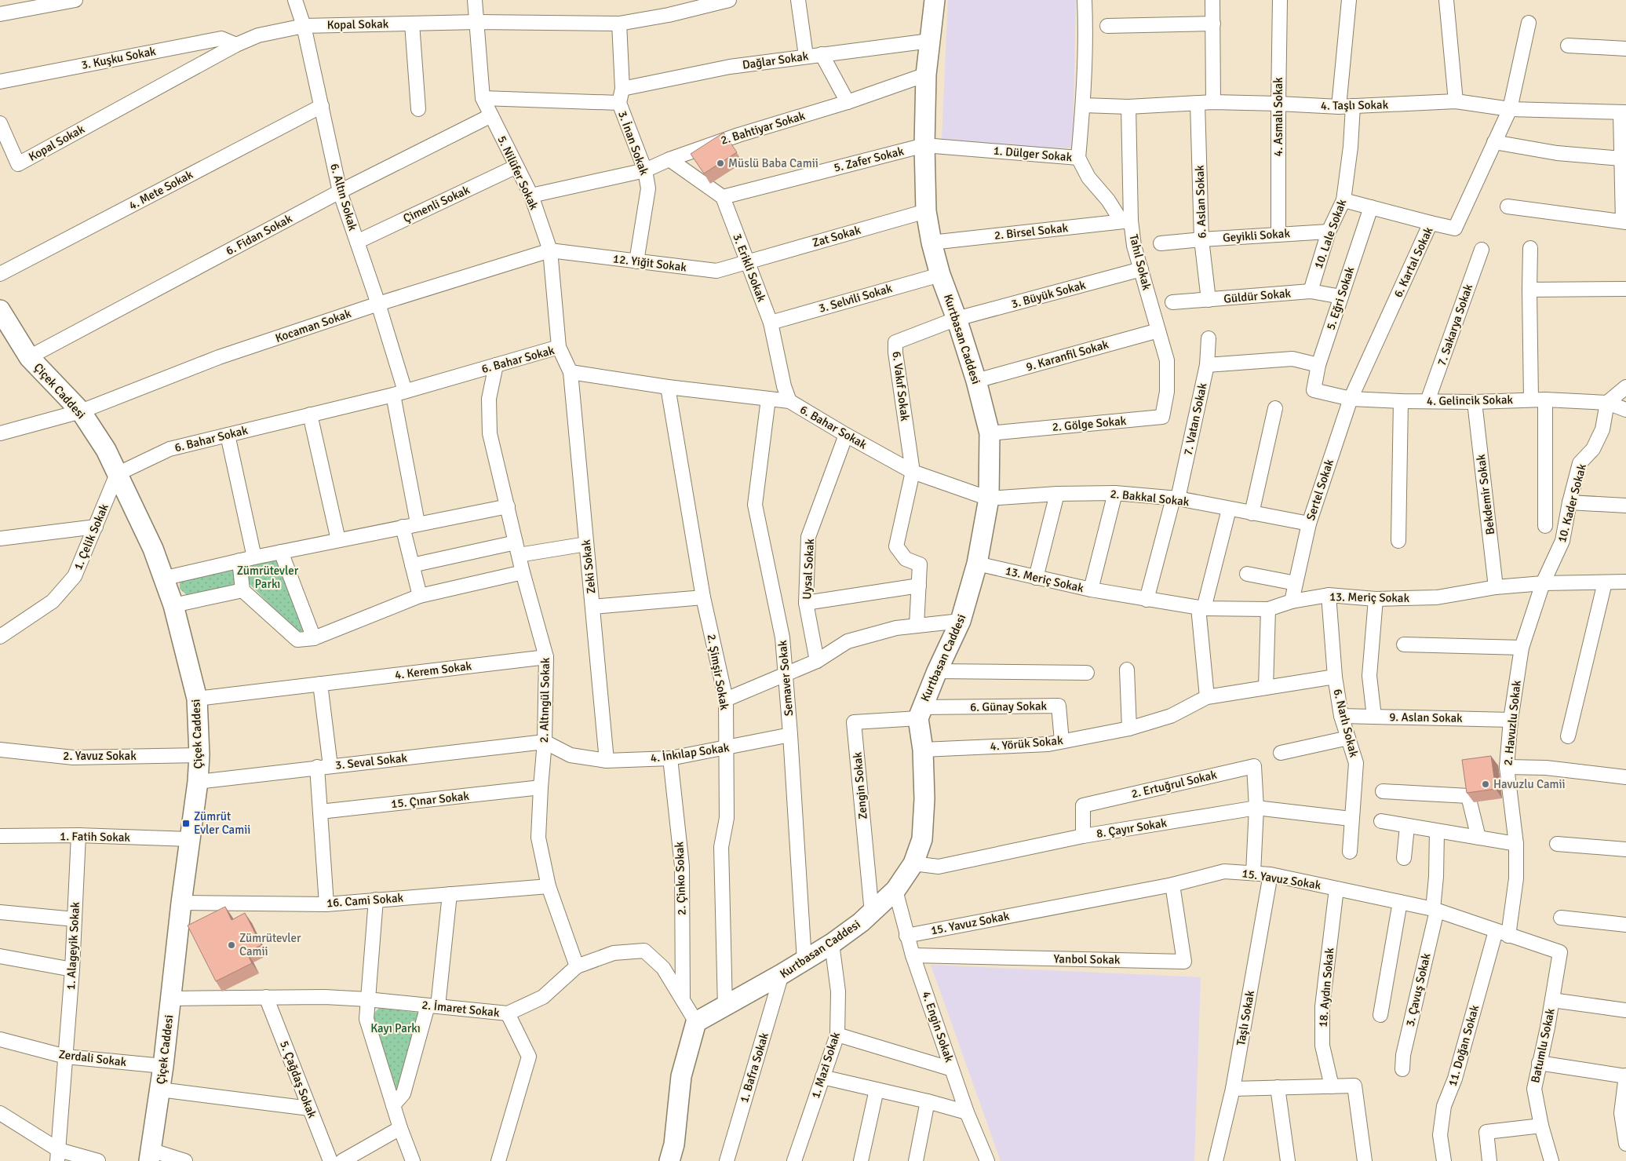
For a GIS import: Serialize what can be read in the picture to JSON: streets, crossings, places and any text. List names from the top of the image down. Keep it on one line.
{"streets":{"main road":["Kurtbasan Caddesi","Çiçek Caddesi"],"street":["Kopal Sokak","3. Kuşku Sokak","Dağlar Sokak","4. Taşlı Sokak","4. Asmalı Sokak","2. Bahtiyar Sokak","3. İnan Sokak","1. Dülger Sokak","5. Zafer Sokak","5. Nilüfer Sokak","4. Mete Sokak","6. Altın Sokak","6. Aslan Sokak","Çimenli Sokak","2. Birsel Sokak","10. Lale Sokak","6. Fidan Sokak","Geyikli Sokak","Zat Sokak","Tahıl Sokak","6. Kartal Sokak","12. Yiğit Sokak","3. Erikli Sokak","3. Büyük Sokak","Güldür Sokak","3. Selvili Sokak","5. Eğri Sokak","7. Sakarya Sokak","Kocaman Sokak","9. Karanfil Sokak","6. Bahar Sokak","6. Vakıf Sokak","4. Gelincik Sokak","7. Vatan Sokak","2. Gölge Sokak","Sertel Sokak","Bekdemir Sokak","2. Bakkal Sokak","10. Kader Sokak","1. Çelik Sokak","Zeki Sokak","Uysal Sokak","13. Meriç Sokak","4. Kerem Sokak","2. Şimşir Sokak","Semaver Sokak","2. Altıngül Sokak","6. Günay Sokak","9. Aslan Sokak","6. Narlı Sokak","2. Havuzlu Sokak","4. Yörük Sokak","4. İnkılap Sokak","2. Yavuz Sokak","3. Seval Sokak","2. Ertuğrul Sokak","Zengin Sokak","15. Çınar Sokak","8. Çayır Sokak","1. Fatih Sokak","2. Çinko Sokak","15. Yavuz Sokak","16. Cami Sokak","1. Alageyik Sokak","Yanbol Sokak","18. Aydın Sokak","3. Çavuş Sokak","2. İmaret Sokak","Taşlı Sokak","4. Engin Sokak","11. Doğan Sokak","Batumlu Sokak","Zerdali Sokak","1. Mazi Sokak","1. Bafra Sokak","5. Çağdaş Sokak"]},"crossings":[["Kopal Sokak","3. Kuşku Sokak"],["Kopal Sokak","3. İnan Sokak"],["Kopal Sokak","5. Nilüfer Sokak"],["Kopal Sokak","6. Altın Sokak"],["Dağlar Sokak","3. İnan Sokak"],["Dağlar Sokak","Kurtbasan Caddesi"],["4. Taşlı Sokak","4. Asmalı Sokak"],["4. Taşlı Sokak","1. Dülger Sokak"],["4. Taşlı Sokak","6. Aslan Sokak"],["4. Taşlı Sokak","10. Lale Sokak"],["4. Taşlı Sokak","Tahıl Sokak"],["4. Taşlı Sokak","6. Kartal Sokak"],["4. Asmalı Sokak","Geyikli Sokak"],["2. Bahtiyar Sokak","3. İnan Sokak"],["2. Bahtiyar Sokak","5. Nilüfer Sokak"],["2. Bahtiyar Sokak","Kurtbasan Caddesi"],["3. İnan Sokak","12. Yiğit Sokak"],["1. Dülger Sokak","5. Zafer Sokak"],["1. Dülger Sokak","Kurtbasan Caddesi"],["5. Zafer Sokak","3. Erikli Sokak"],["5. Zafer Sokak","Kurtbasan Caddesi"],["5. Nilüfer Sokak","Çimenli Sokak"],["5. Nilüfer Sokak","6. Fidan Sokak"],["5. Nilüfer Sokak","12. Yiğit Sokak"],["5. Nilüfer Sokak","Kocaman Sokak"],["5. Nilüfer Sokak","6. Bahar Sokak"],["4. Mete Sokak","6. Altın Sokak"],["6. Altın Sokak","Çimenli Sokak"],["6. Altın Sokak","6. Fidan Sokak"],["6. Altın Sokak","Kocaman Sokak"],["6. Altın Sokak","6. Bahar Sokak"],["6. Aslan Sokak","Geyikli Sokak"],["6. Aslan Sokak","Güldür Sokak"],["2. Birsel Sokak","Tahıl Sokak"],["2. Birsel Sokak","Kurtbasan Caddesi"],["10. Lale Sokak","Geyikli Sokak"],["10. Lale Sokak","Güldür Sokak"],["6. Fidan Sokak","Çiçek Caddesi"],["Zat Sokak","12. Yiğit Sokak"],["Zat Sokak","3. Erikli Sokak"],["Zat Sokak","Kurtbasan Caddesi"],["Tahıl Sokak","3. Büyük Sokak"],["Tahıl Sokak","9. Karanfil Sokak"],["Tahıl Sokak","2. Gölge Sokak"],["6. Kartal Sokak","4. Gelincik Sokak"],["6. Kartal Sokak","Sertel Sokak"],["12. Yiğit Sokak","3. Erikli Sokak"],["12. Yiğit Sokak","Kocaman Sokak"],["3. Erikli Sokak","3. Selvili Sokak"],["3. Erikli Sokak","6. Bahar Sokak"],["3. Büyük Sokak","Kurtbasan Caddesi"],["3. Büyük Sokak","6. Vakıf Sokak"],["Güldür Sokak","5. Eğri Sokak"],["3. Selvili Sokak","Kurtbasan Caddesi"],["5. Eğri Sokak","4. Gelincik Sokak"],["7. Sakarya Sokak","4. Gelincik Sokak"],["Kocaman Sokak","Çiçek Caddesi"],["Kurtbasan Caddesi","9. Karanfil Sokak"],["Kurtbasan Caddesi","6. Bahar Sokak"],["Kurtbasan Caddesi","6. Vakıf Sokak"],["Kurtbasan Caddesi","2. Gölge Sokak"],["Kurtbasan Caddesi","2. Bakkal Sokak"],["Kurtbasan Caddesi","13. Meriç Sokak"],["Kurtbasan Caddesi","2. Şimşir Sokak"],["Kurtbasan Caddesi","Semaver Sokak"],["Kurtbasan Caddesi","6. Günay Sokak"],["Kurtbasan Caddesi","4. Yörük Sokak"],["Kurtbasan Caddesi","Zengin Sokak"],["Kurtbasan Caddesi","8. Çayır Sokak"],["Kurtbasan Caddesi","2. İmaret Sokak"],["Kurtbasan Caddesi","4. Engin Sokak"],["Kurtbasan Caddesi","1. Mazi Sokak"],["Kurtbasan Caddesi","1. Bafra Sokak"],["6. Bahar Sokak","6. Vakıf Sokak"],["6. Bahar Sokak","Çiçek Caddesi"],["6. Bahar Sokak","2. Bakkal Sokak"],["6. Bahar Sokak","1. Çelik Sokak"],["6. Bahar Sokak","Zeki Sokak"],["6. Bahar Sokak","Uysal Sokak"],["6. Bahar Sokak","2. Şimşir Sokak"],["6. Bahar Sokak","Semaver Sokak"],["6. Bahar Sokak","2. Altıngül Sokak"],["Çiçek Caddesi","1. Çelik Sokak"],["Çiçek Caddesi","4. Kerem Sokak"],["Çiçek Caddesi","2. Yavuz Sokak"],["Çiçek Caddesi","3. Seval Sokak"],["Çiçek Caddesi","1. Fatih Sokak"],["Çiçek Caddesi","16. Cami Sokak"],["Çiçek Caddesi","2. İmaret Sokak"],["Çiçek Caddesi","Zerdali Sokak"],["4. Gelincik Sokak","Sertel Sokak"],["4. Gelincik Sokak","Bekdemir Sokak"],["4. Gelincik Sokak","10. Kader Sokak"],["7. Vatan Sokak","2. Bakkal Sokak"],["7. Vatan Sokak","13. Meriç Sokak"],["Sertel Sokak","2. Bakkal Sokak"],["Sertel Sokak","13. Meriç Sokak"],["Bekdemir Sokak","13. Meriç Sokak"],["10. Kader Sokak","13. Meriç Sokak"],["10. Kader Sokak","2. Havuzlu Sokak"],["Zeki Sokak","4. İnkılap Sokak"],["13. Meriç Sokak","6. Narlı Sokak"],["13. Meriç Sokak","2. Havuzlu Sokak"],["4. Kerem Sokak","2. Altıngül Sokak"],["2. Şimşir Sokak","4. İnkılap Sokak"],["Semaver Sokak","4. İnkılap Sokak"],["2. Altıngül Sokak","4. İnkılap Sokak"],["2. Altıngül Sokak","3. Seval Sokak"],["2. Altıngül Sokak","15. Çınar Sokak"],["2. Altıngül Sokak","16. Cami Sokak"],["2. Altıngül Sokak","2. İmaret Sokak"],["6. Günay Sokak","4. Yörük Sokak"],["6. Günay Sokak","Zengin Sokak"],["9. Aslan Sokak","6. Narlı Sokak"],["9. Aslan Sokak","2. Havuzlu Sokak"],["6. Narlı Sokak","4. Yörük Sokak"],["6. Narlı Sokak","8. Çayır Sokak"],["2. Havuzlu Sokak","15. Yavuz Sokak"],["2. Havuzlu Sokak","11. Doğan Sokak"],["4. İnkılap Sokak","3. Seval Sokak"],["4. İnkılap Sokak","2. Çinko Sokak"],["2. Ertuğrul Sokak","8. Çayır Sokak"],["1. Fatih Sokak","1. Alageyik Sokak"],["2. Çinko Sokak","2. İmaret Sokak"],["15. Yavuz Sokak","Yanbol Sokak"],["15. Yavuz Sokak","18. Aydın Sokak"],["15. Yavuz Sokak","3. Çavuş Sokak"],["15. Yavuz Sokak","Taşlı Sokak"],["15. Yavuz Sokak","4. Engin Sokak"],["15. Yavuz Sokak","11. Doğan Sokak"],["15. Yavuz Sokak","Batumlu Sokak"],["1. Alageyik Sokak","Zerdali Sokak"],["Yanbol Sokak","4. Engin Sokak"],["2. İmaret Sokak","5. Çağdaş Sokak"]],"parks":["Zümrütevler Parkı","Kayı Parkı"],"places":{"other":["Müslü Baba Camii","Havuzlu Camii","Zümrütevler Camii"],"transit":["Zümrüt Evler Camii"]}}
